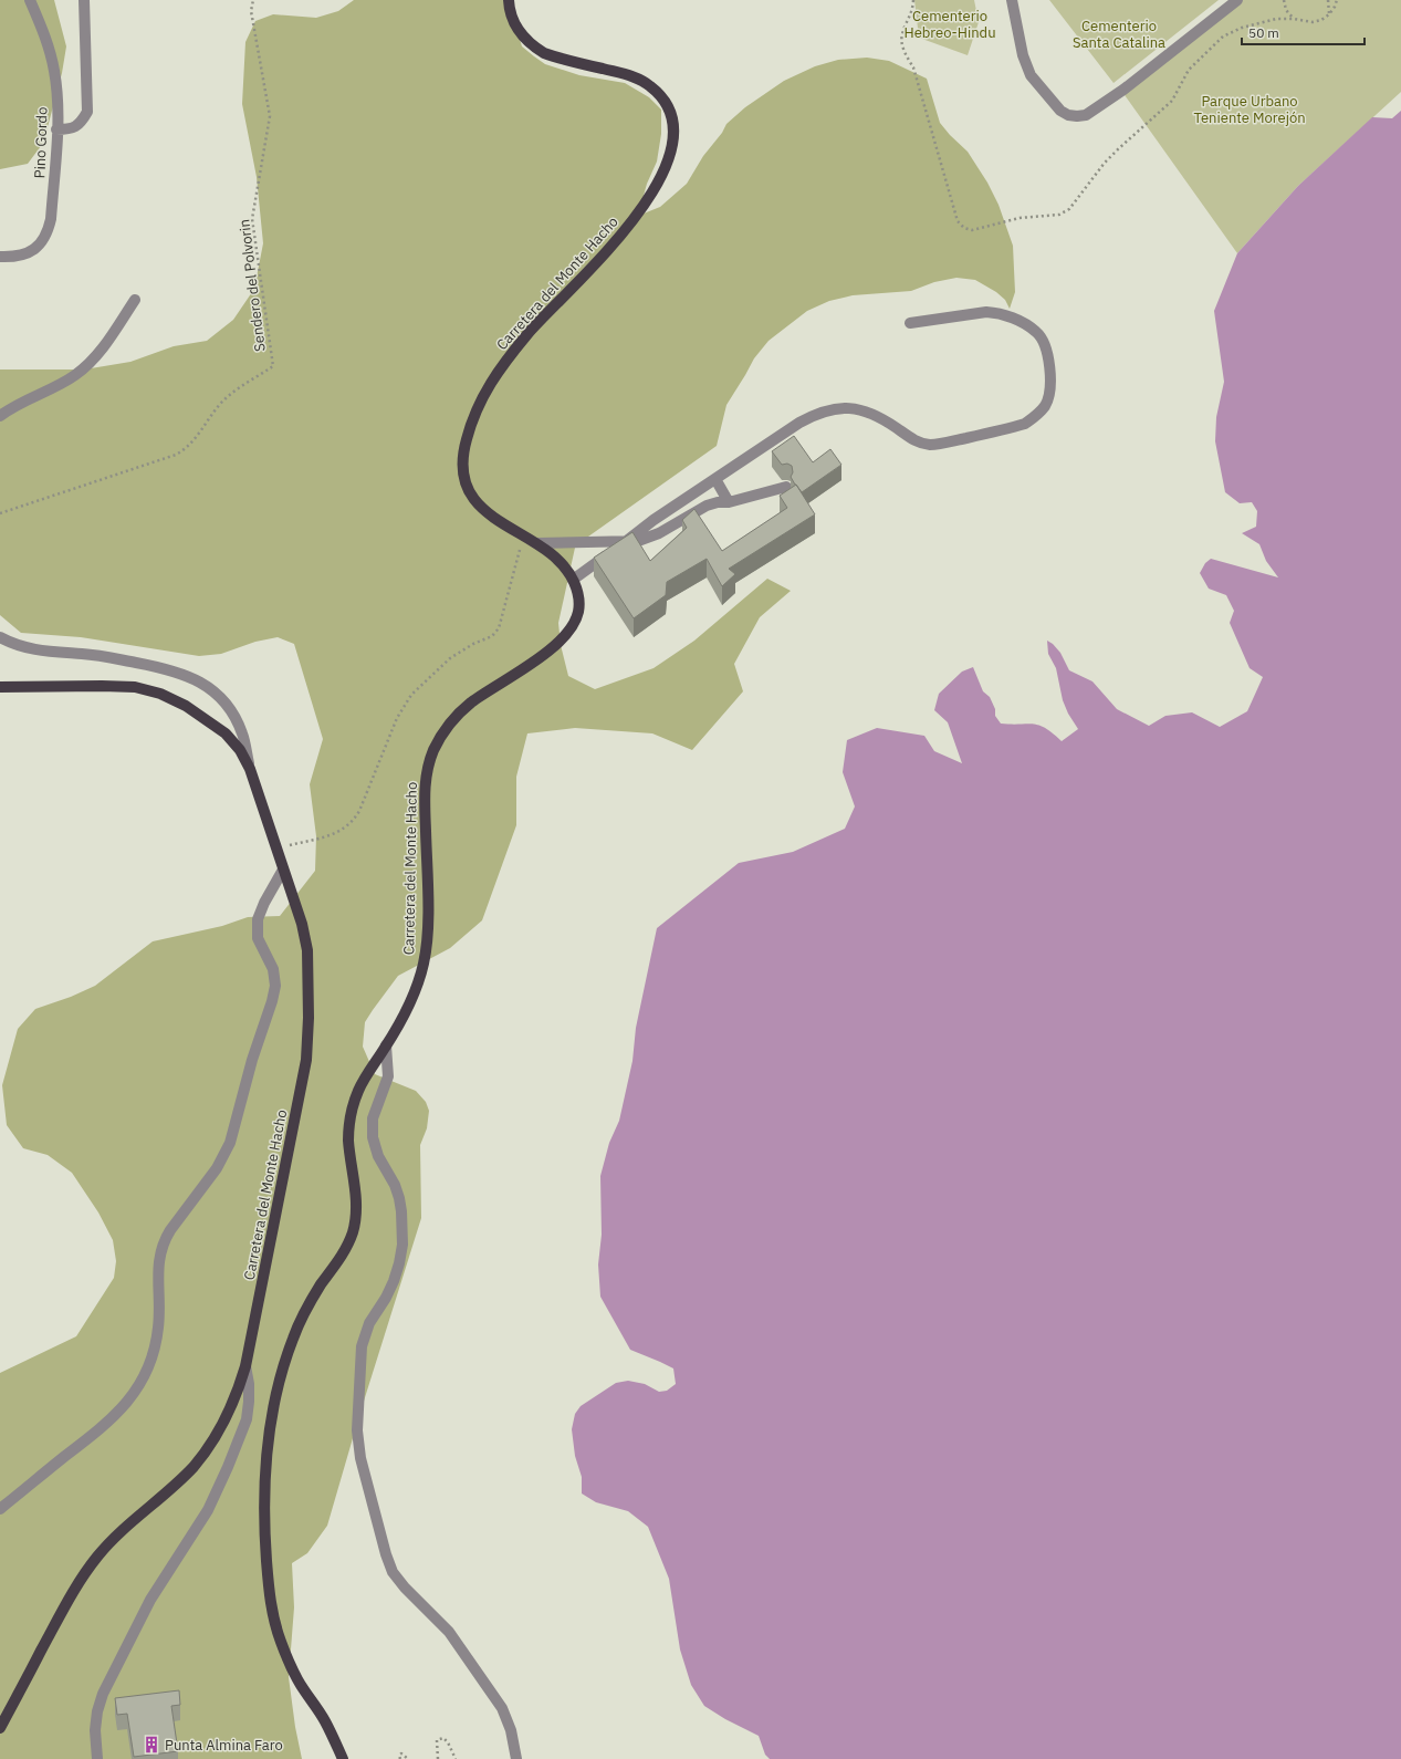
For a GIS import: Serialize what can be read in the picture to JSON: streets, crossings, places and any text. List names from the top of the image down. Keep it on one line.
{"streets":{"main road":["Carretera del Monte Hacho"],"street":["Pino Gordo"],"path":["Sendero del Polvorin"]},"parks":["Cementerio Hebreo-Hindu","Cementerio Santa Catalina","Parque Urbano Teniente Morejón"],"places":{"building":["Punta Almina Faro"]},"scale_bar":"50 m"}
